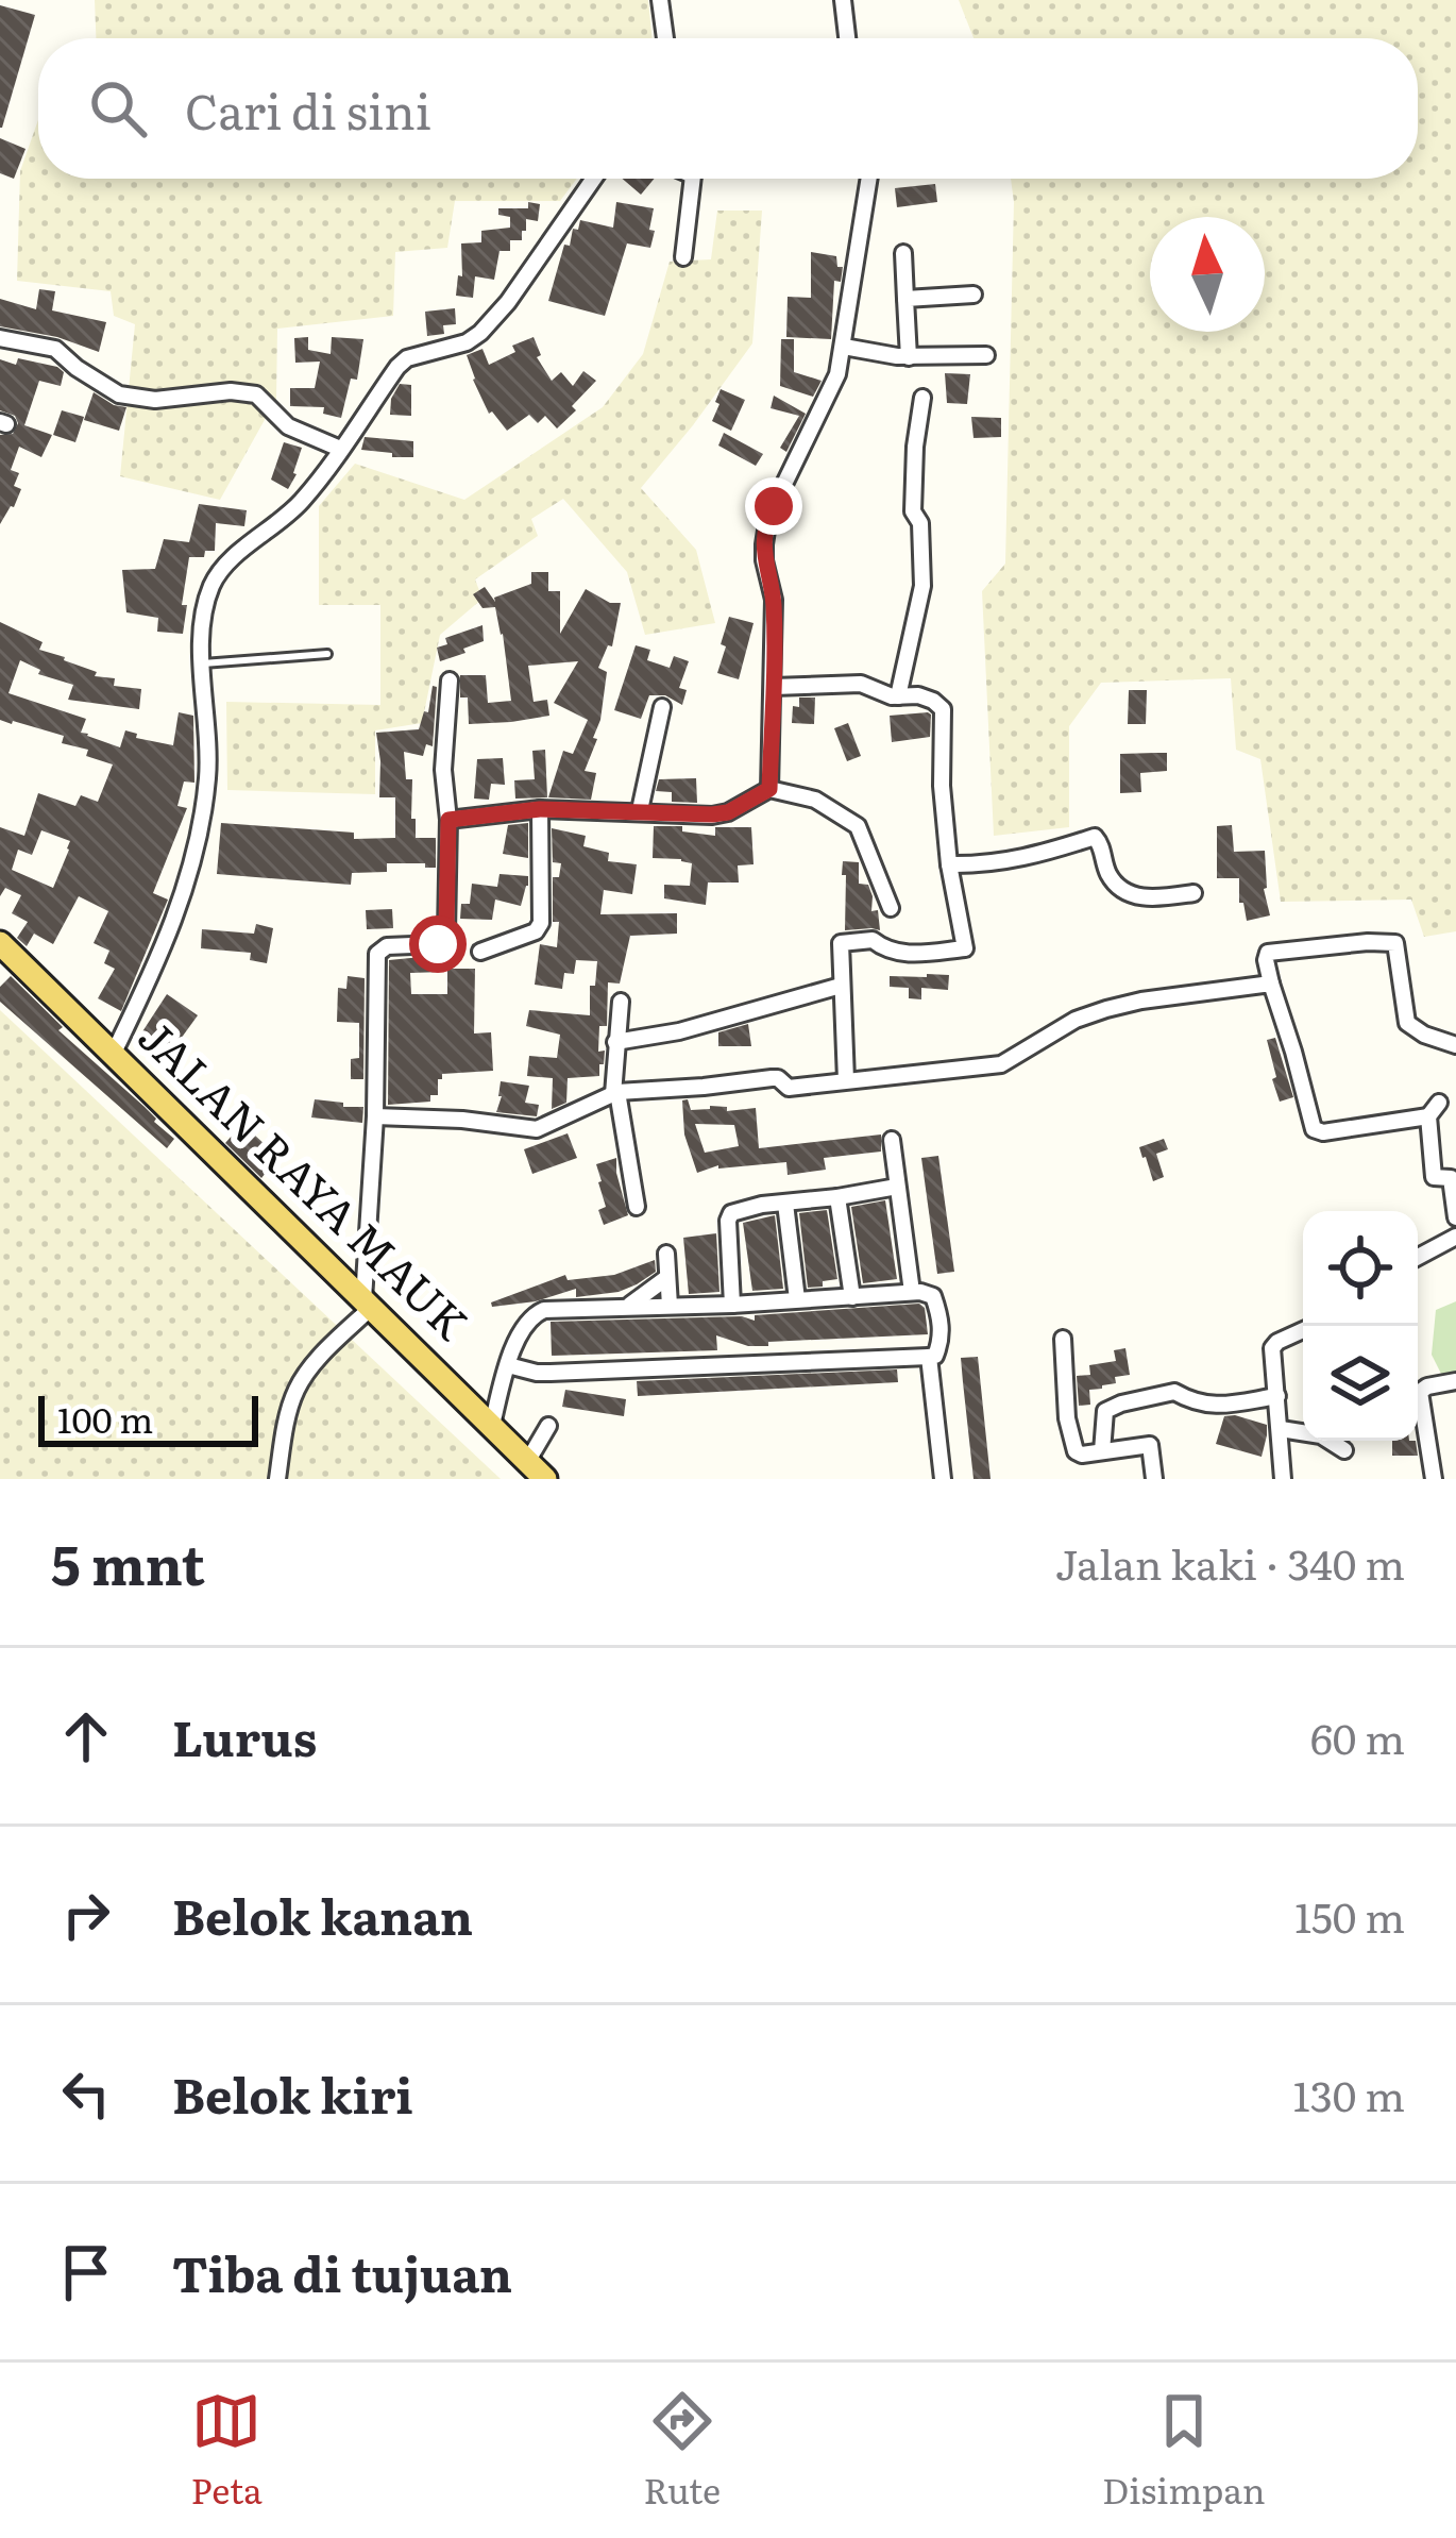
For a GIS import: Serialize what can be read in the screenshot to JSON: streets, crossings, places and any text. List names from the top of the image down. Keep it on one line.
{"streets":{"main road":["JALAN RAYA MAUK"]},"scale_bar":"100 m","north":"top","page":{"search":"Cari di sini","scale":"100 m","heading":["5 mnt","Jalan kaki · 340 m"],"list":[["Lurus","60 m"],["Belok kanan","150 m"],["Belok kiri","130 m"],"Tiba di tujuan"],"nav":["Peta","Rute","Disimpan"]}}
